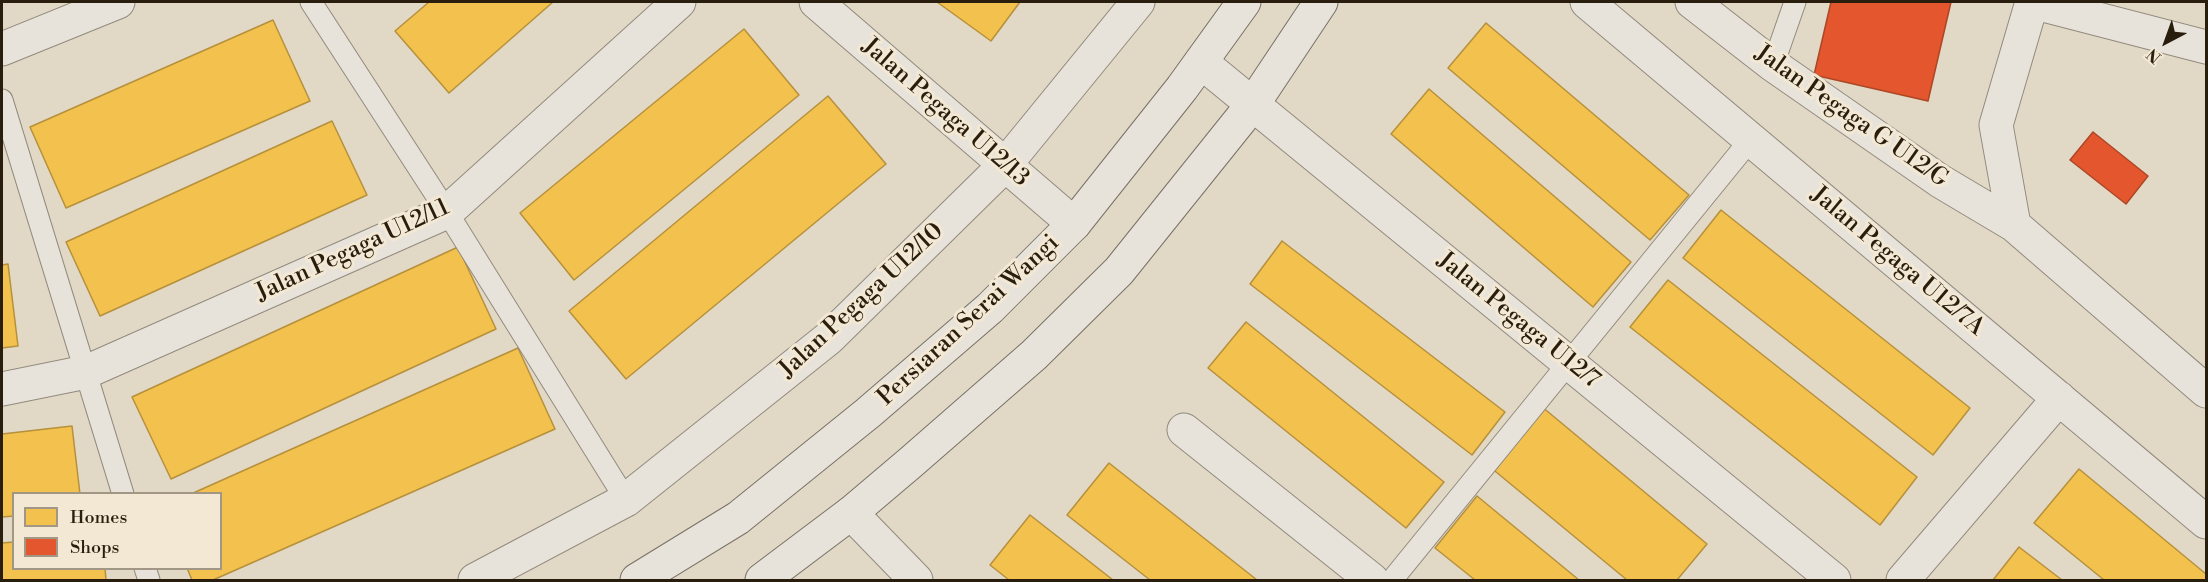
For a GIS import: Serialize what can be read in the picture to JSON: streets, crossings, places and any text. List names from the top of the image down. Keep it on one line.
{"streets":{"street":["Jalan Pegaga U12/13","Jalan Pegaga G U12/G","Jalan Pegaga U12/11","Jalan Pegaga U12/7A","Jalan Pegaga U12/10","Persiaran Serai Wangi","Jalan Pegaga U12/7"]},"crossings":[["Jalan Pegaga U12/13","Jalan Pegaga U12/10"],["Jalan Pegaga U12/13","Persiaran Serai Wangi"],["Persiaran Serai Wangi","Jalan Pegaga U12/7"]],"legend":["Homes","Shops"],"north":"bottom left"}
